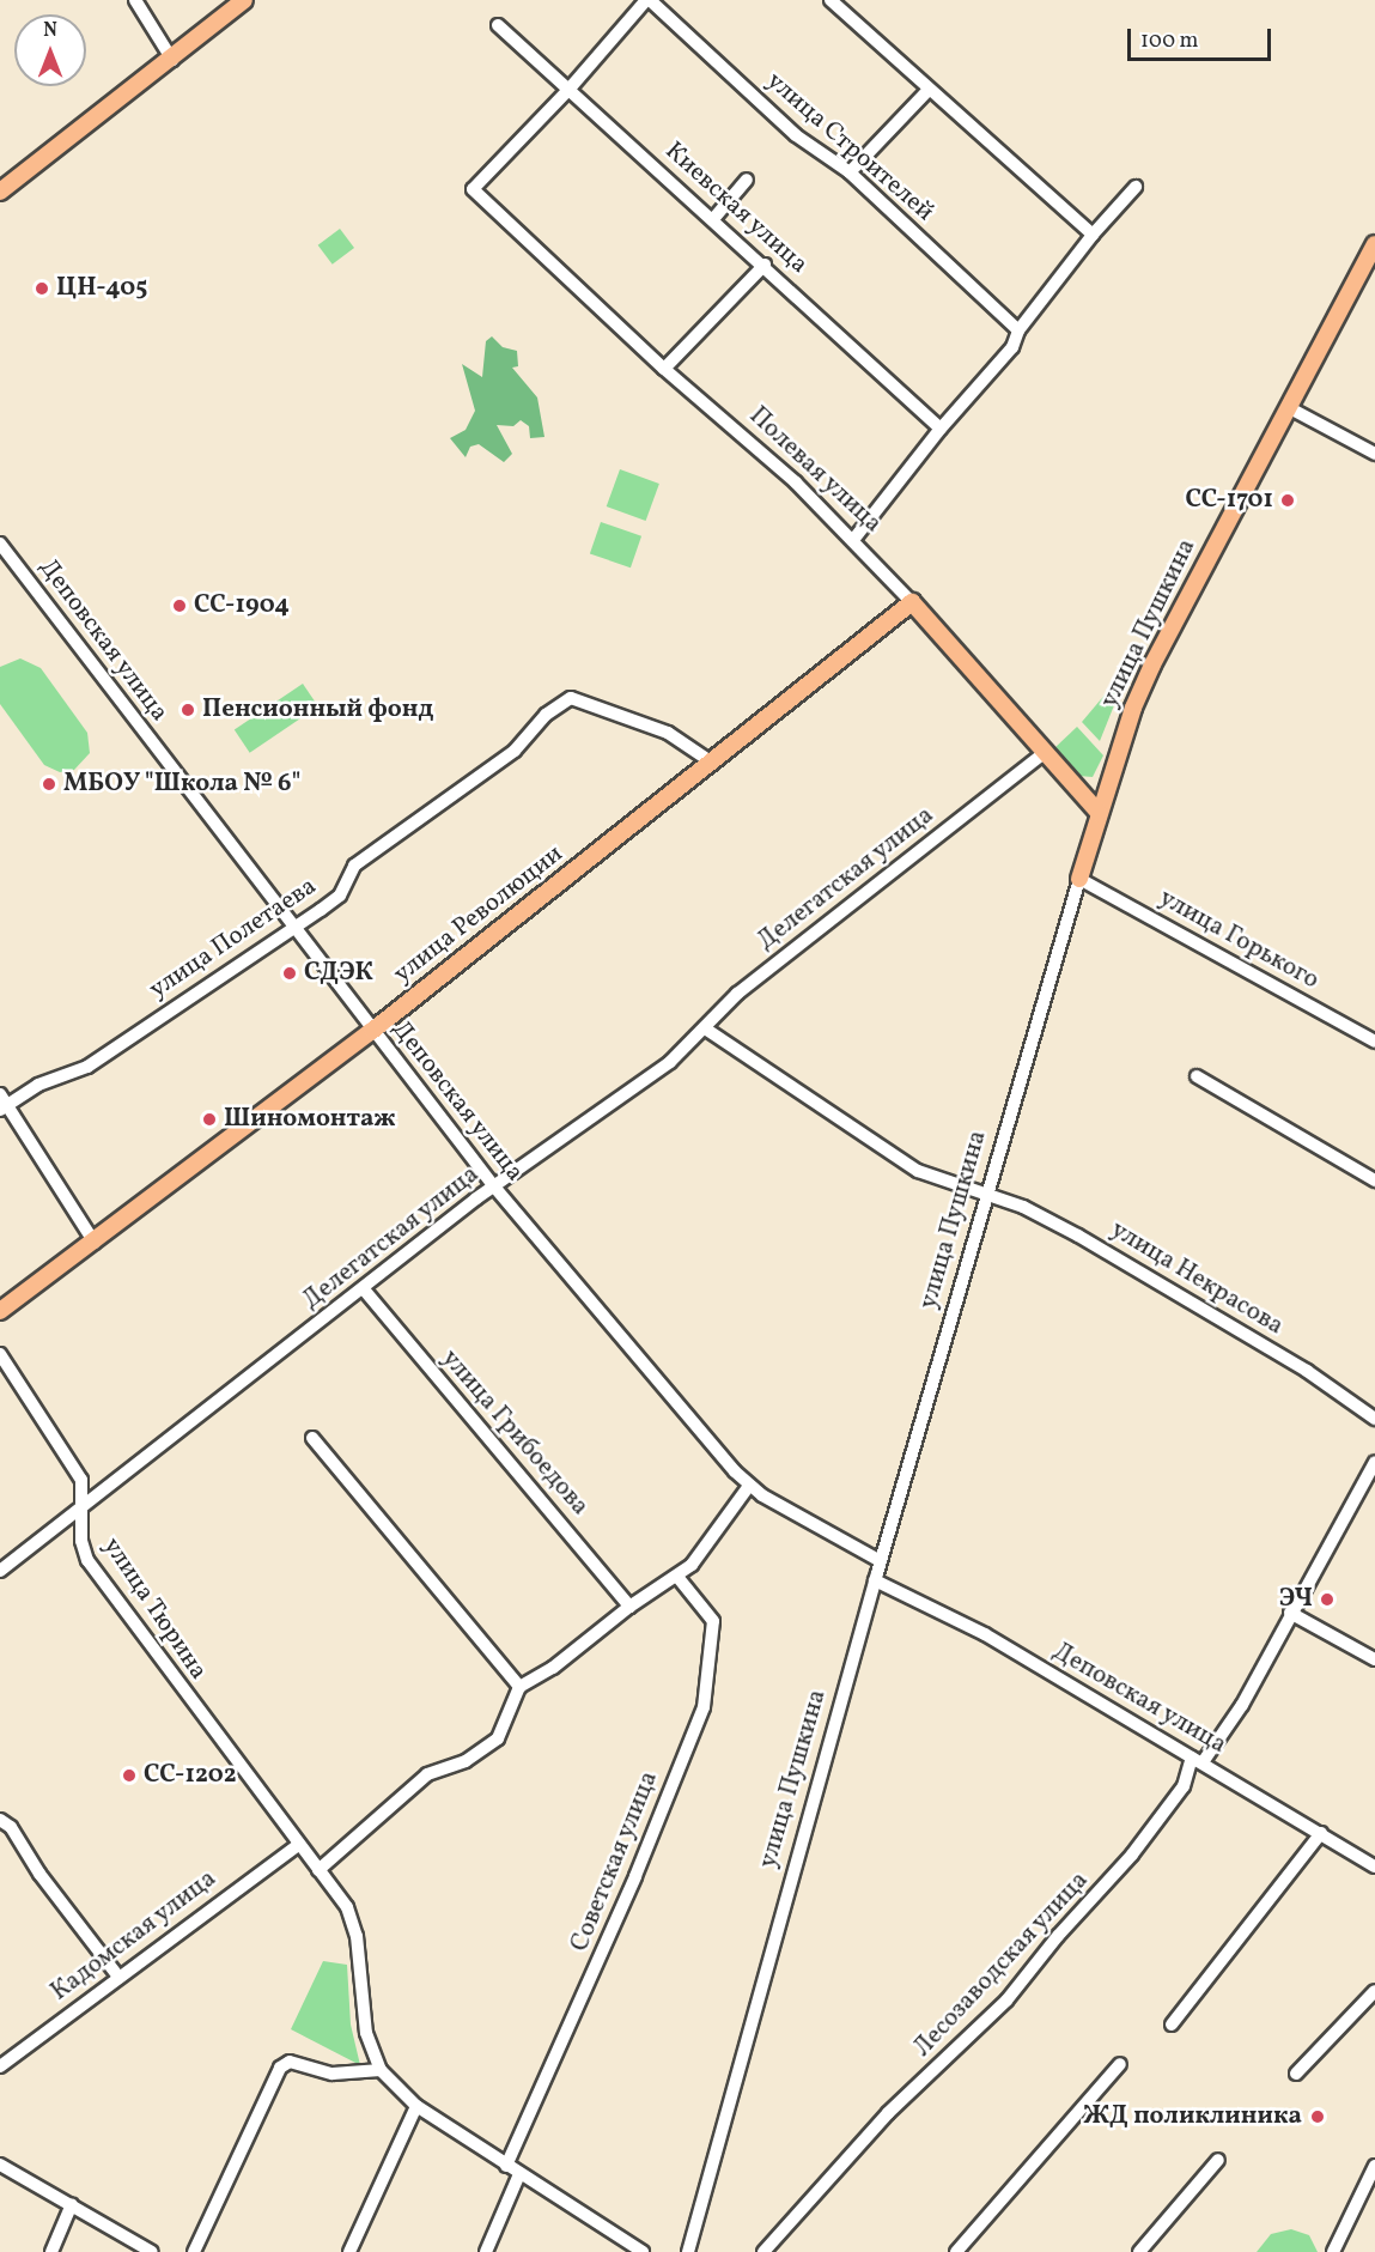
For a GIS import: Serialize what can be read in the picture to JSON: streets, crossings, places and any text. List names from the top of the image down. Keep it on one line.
{"streets":{"main road":["Полевая улица","улица Пушкина","улица Революции"],"street":["улица Строителей","Киевская улица","Деповская улица","Делегатская улица","улица Полетаева","улица Горького","улица Некрасова","улица Грибоедова","улица Тюрина","Советская улица","Кадомская улица","Лесозаводская улица"]},"crossings":[["Киевская улица","Полевая улица"],["Полевая улица","улица Пушкина"],["Полевая улица","Делегатская улица"],["Полевая улица","улица Революции"],["улица Пушкина","Деповская улица"],["улица Пушкина","улица Горького"],["улица Пушкина","улица Некрасова"],["Деповская улица","Делегатская улица"],["Деповская улица","улица Революции"],["Деповская улица","улица Полетаева"],["Деповская улица","Лесозаводская улица"],["Делегатская улица","улица Некрасова"],["Делегатская улица","улица Грибоедова"],["Делегатская улица","улица Тюрина"],["улица Революции","улица Полетаева"],["улица Тюрина","Кадомская улица"]],"places":["ЦН-405","СС-1701","СС-1904","Пенсионный фонд","МБОУ \"Школа № 6\"","СДЭК","Шиномонтаж","ЭЧ","СС-1202","ЖД поликлиника"],"scale_bar":"100 m","north":"top"}
